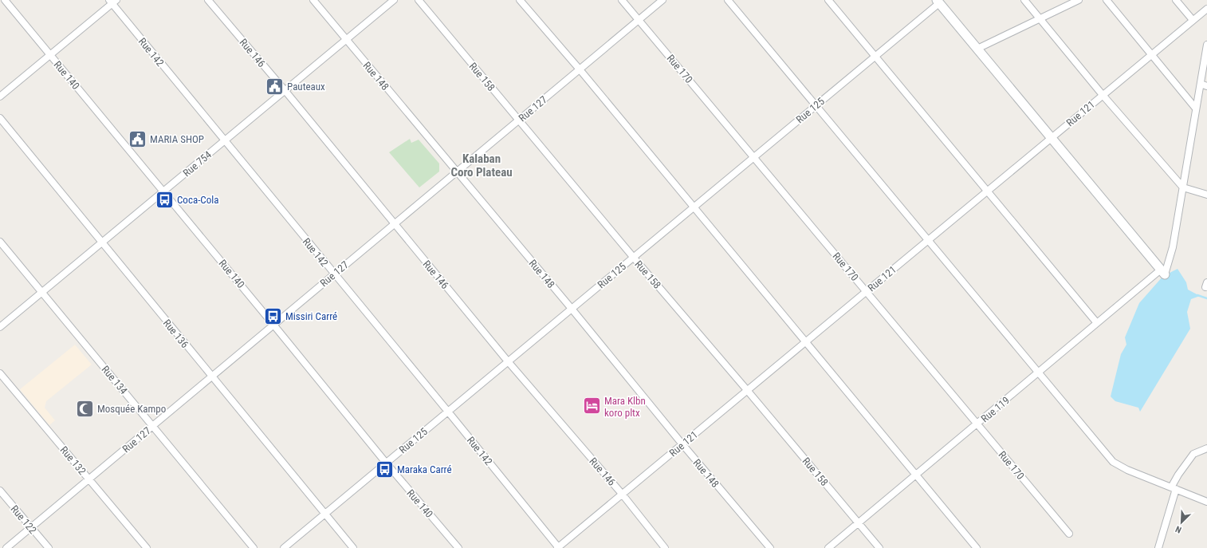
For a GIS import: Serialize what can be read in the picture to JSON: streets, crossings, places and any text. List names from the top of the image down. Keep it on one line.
{"streets":{"street":["Rue 142","Rue 146","Rue 170","Rue 140","Rue 148","Rue 158","Rue 127","Rue 125","Rue 121","Rue 754","Rue 136","Rue 134","Rue 119","Rue 132","Rue 122"]},"crossings":[["Rue 142","Rue 127"],["Rue 142","Rue 125"],["Rue 142","Rue 121"],["Rue 142","Rue 754"],["Rue 146","Rue 127"],["Rue 146","Rue 125"],["Rue 146","Rue 121"],["Rue 146","Rue 754"],["Rue 170","Rue 127"],["Rue 170","Rue 125"],["Rue 170","Rue 121"],["Rue 170","Rue 119"],["Rue 140","Rue 127"],["Rue 140","Rue 125"],["Rue 140","Rue 754"],["Rue 148","Rue 127"],["Rue 148","Rue 125"],["Rue 148","Rue 121"],["Rue 148","Rue 754"],["Rue 158","Rue 127"],["Rue 158","Rue 125"],["Rue 158","Rue 121"],["Rue 158","Rue 119"],["Rue 127","Rue 136"],["Rue 127","Rue 134"],["Rue 127","Rue 132"],["Rue 127","Rue 122"],["Rue 125","Rue 136"],["Rue 754","Rue 136"],["Rue 754","Rue 134"]],"districts":["Kalaban Coro Plateau"],"places":{"public building":["Pauteaux","MARIA SHOP"],"bus stop":["Coca-Cola","Missiri Carré","Maraka Carré"],"hotel":["Mara Klbn koro pltx"],"mosque":["Mosquée Kampo"]},"north":"bottom left"}
